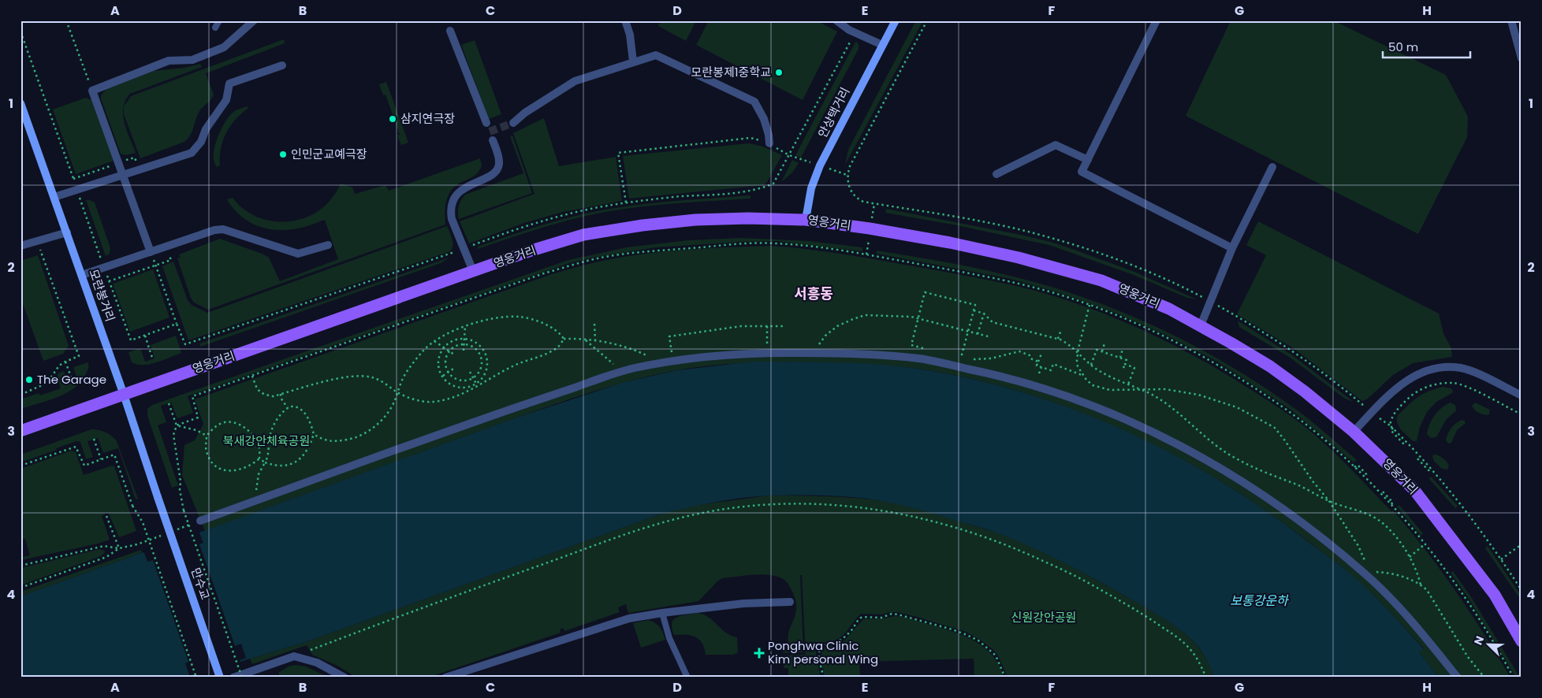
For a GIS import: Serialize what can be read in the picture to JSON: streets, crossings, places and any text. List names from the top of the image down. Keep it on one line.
{"streets":{"main road":["안상택거리","영웅거리","모란봉거리","만수교"]},"crossings":[["안상택거리","영웅거리"],["영웅거리","모란봉거리"],["모란봉거리","만수교"]],"districts":["서흥동"],"water":["보통강운하"],"parks":["북새강안체육공원","신원강안공원"],"places":{"other":["모란봉제1중학교","삼지연극장","인민군교예극장","The Garage"],"health":["Ponghwa Clinic Kim personal Wing"]},"scale_bar":"50 m","north":"top left","grid":{"columns":["A","B","C","D","E","F","G","H"],"rows":["1","2","3","4"]}}
